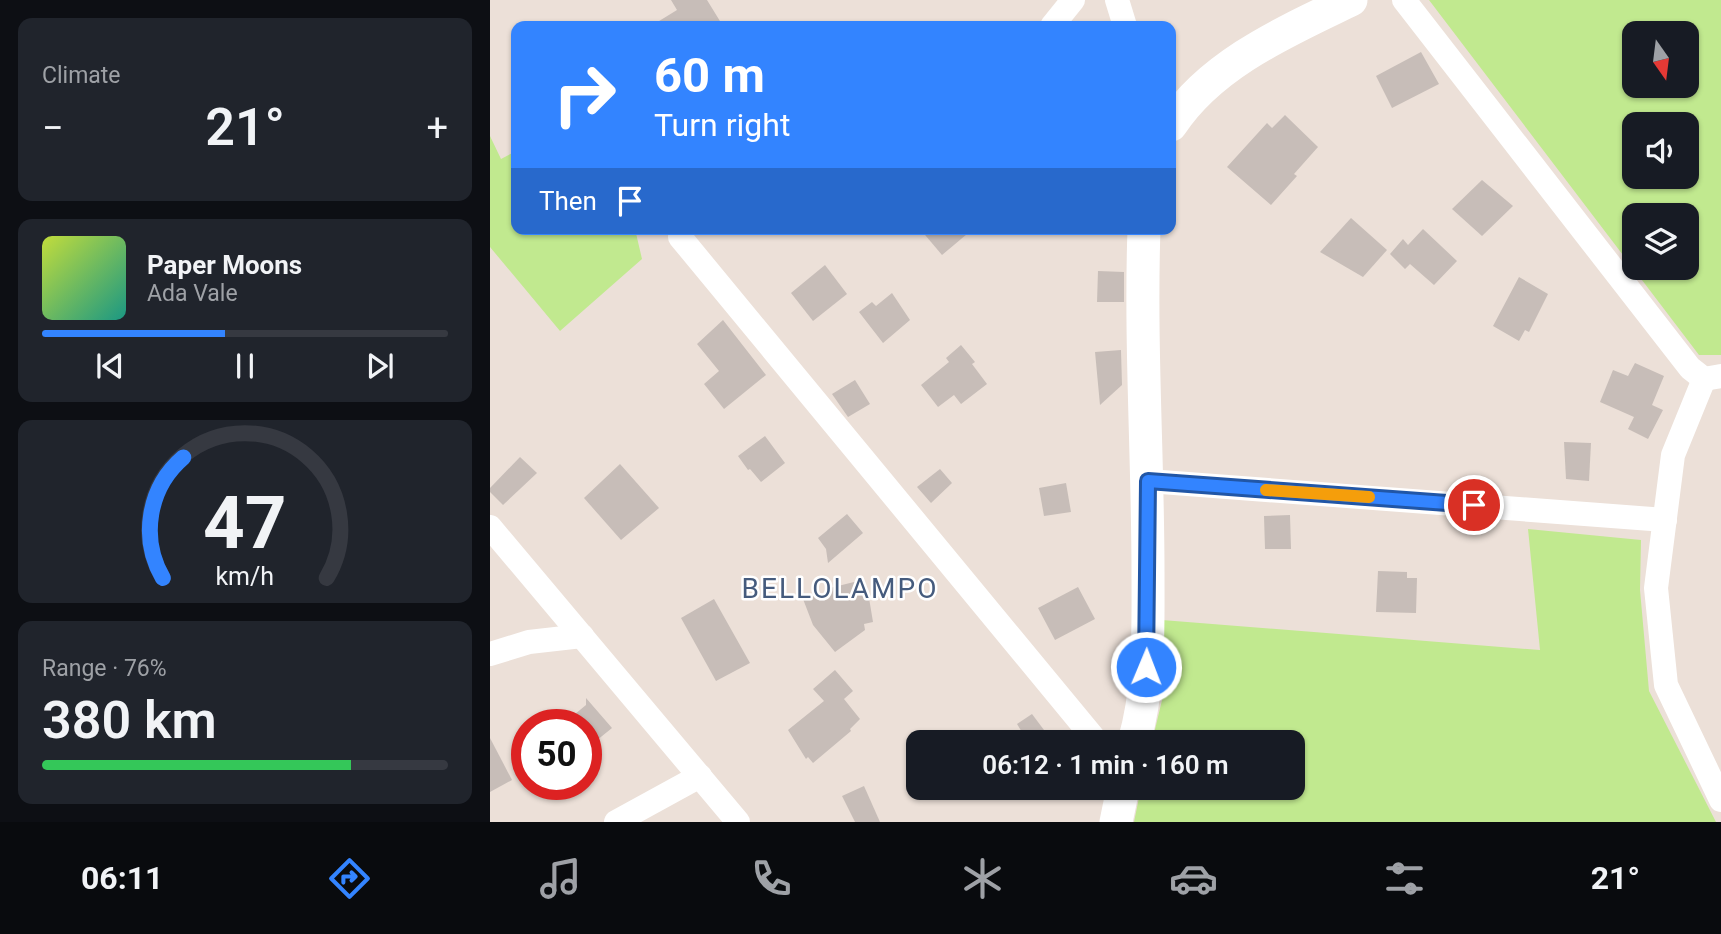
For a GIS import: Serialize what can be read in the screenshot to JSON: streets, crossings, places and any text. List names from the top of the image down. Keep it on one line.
{"districts":["BELLOLAMPO"],"north":"bottom","page":{"tile":["Climate",["Range · 76%","380 km"]],"turn":["60 m","Turn right"],"heat":["−","21°","+"],"then":"Then","song":["Paper Moons","Ada Vale"],"limit":"50","trip":"06:12 · 1 min · 160 m","tabs":["06:11","21°"],"gauge":["47","km/h"]}}
